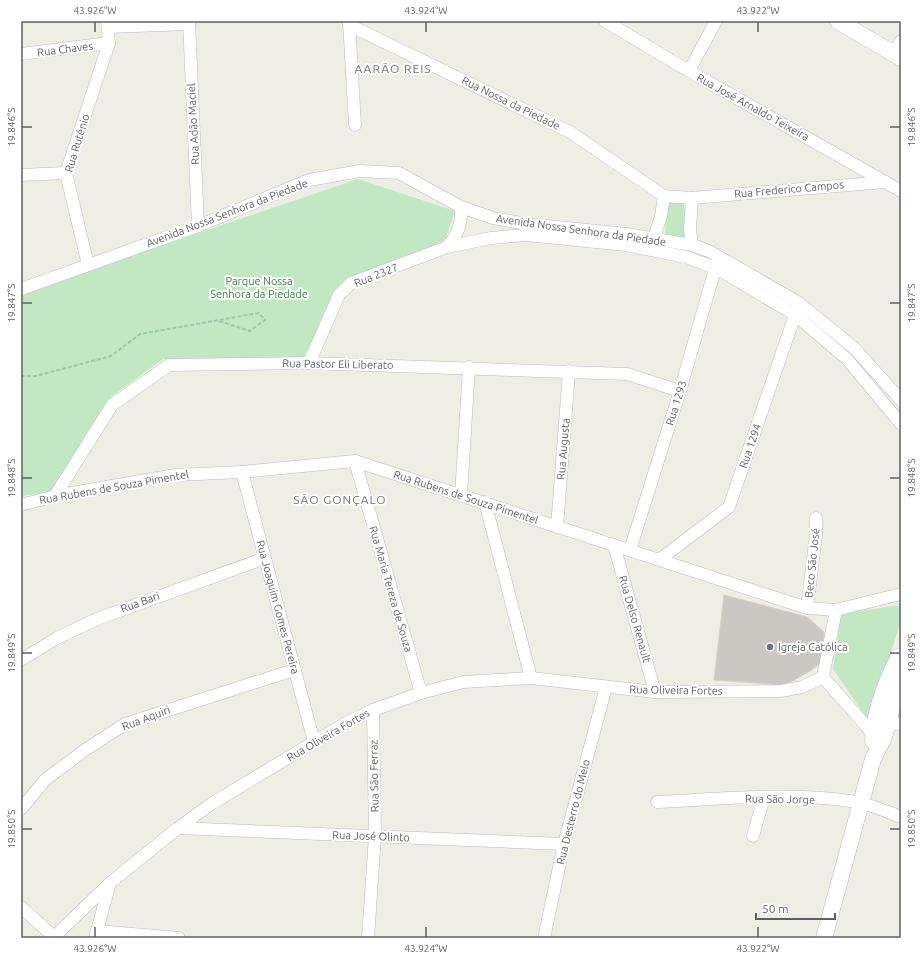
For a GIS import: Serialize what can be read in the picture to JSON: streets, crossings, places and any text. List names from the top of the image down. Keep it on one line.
{"streets":{"street":["Rua Chaves","Rua Nossa da Piedade","Rua José Arnaldo Teixeira","Rua Adão Maciel","Rua Rutênio","Rua Frederico Campos","Avenida Nossa Senhora da Piedade","Rua 2327","Rua Pastor Eli Liberato","Rua 1293","Rua 1294","Rua Augusta","Rua Rubens de Souza Pimentel","Beco São José","Rua Maria Tereza de Souza","Rua Bari","Rua Joaquim Gomes Pereira","Rua Delso Renault","Rua Oliveira Fortes","Rua Aquiri","Rua São Ferraz","Rua São Jorge","Rua Desterro do Melo","Rua José Olinto"]},"crossings":[["Rua Chaves","Rua Rutênio"],["Rua José Arnaldo Teixeira","Rua Frederico Campos"],["Rua Adão Maciel","Avenida Nossa Senhora da Piedade"],["Rua Rutênio","Avenida Nossa Senhora da Piedade"],["Avenida Nossa Senhora da Piedade","Rua 2327"],["Avenida Nossa Senhora da Piedade","Rua 1293"],["Avenida Nossa Senhora da Piedade","Rua 1294"],["Rua 2327","Rua Pastor Eli Liberato"],["Rua Pastor Eli Liberato","Rua 1293"],["Rua Pastor Eli Liberato","Rua Augusta"],["Rua Pastor Eli Liberato","Rua Rubens de Souza Pimentel"],["Rua 1293","Rua Rubens de Souza Pimentel"],["Rua 1294","Rua Rubens de Souza Pimentel"],["Rua Augusta","Rua Rubens de Souza Pimentel"],["Rua Rubens de Souza Pimentel","Beco São José"],["Rua Rubens de Souza Pimentel","Rua Maria Tereza de Souza"],["Rua Rubens de Souza Pimentel","Rua Joaquim Gomes Pereira"],["Rua Rubens de Souza Pimentel","Rua Delso Renault"],["Rua Maria Tereza de Souza","Rua Oliveira Fortes"],["Rua Bari","Rua Joaquim Gomes Pereira"],["Rua Joaquim Gomes Pereira","Rua Oliveira Fortes"],["Rua Joaquim Gomes Pereira","Rua Aquiri"],["Rua Delso Renault","Rua Oliveira Fortes"],["Rua Oliveira Fortes","Rua São Ferraz"],["Rua Oliveira Fortes","Rua Desterro do Melo"],["Rua Oliveira Fortes","Rua José Olinto"],["Rua São Ferraz","Rua José Olinto"],["Rua Desterro do Melo","Rua José Olinto"]],"districts":["AARÃO REIS","SÃO GONÇALO"],"parks":["Parque Nossa Senhora da Piedade"],"places":["Igreja Católica"],"scale_bar":"50 m","coordinates":["43.926°W","43.924°W","43.922°W","19.846°S","19.847°S","19.848°S","19.849°S","19.850°S"]}
